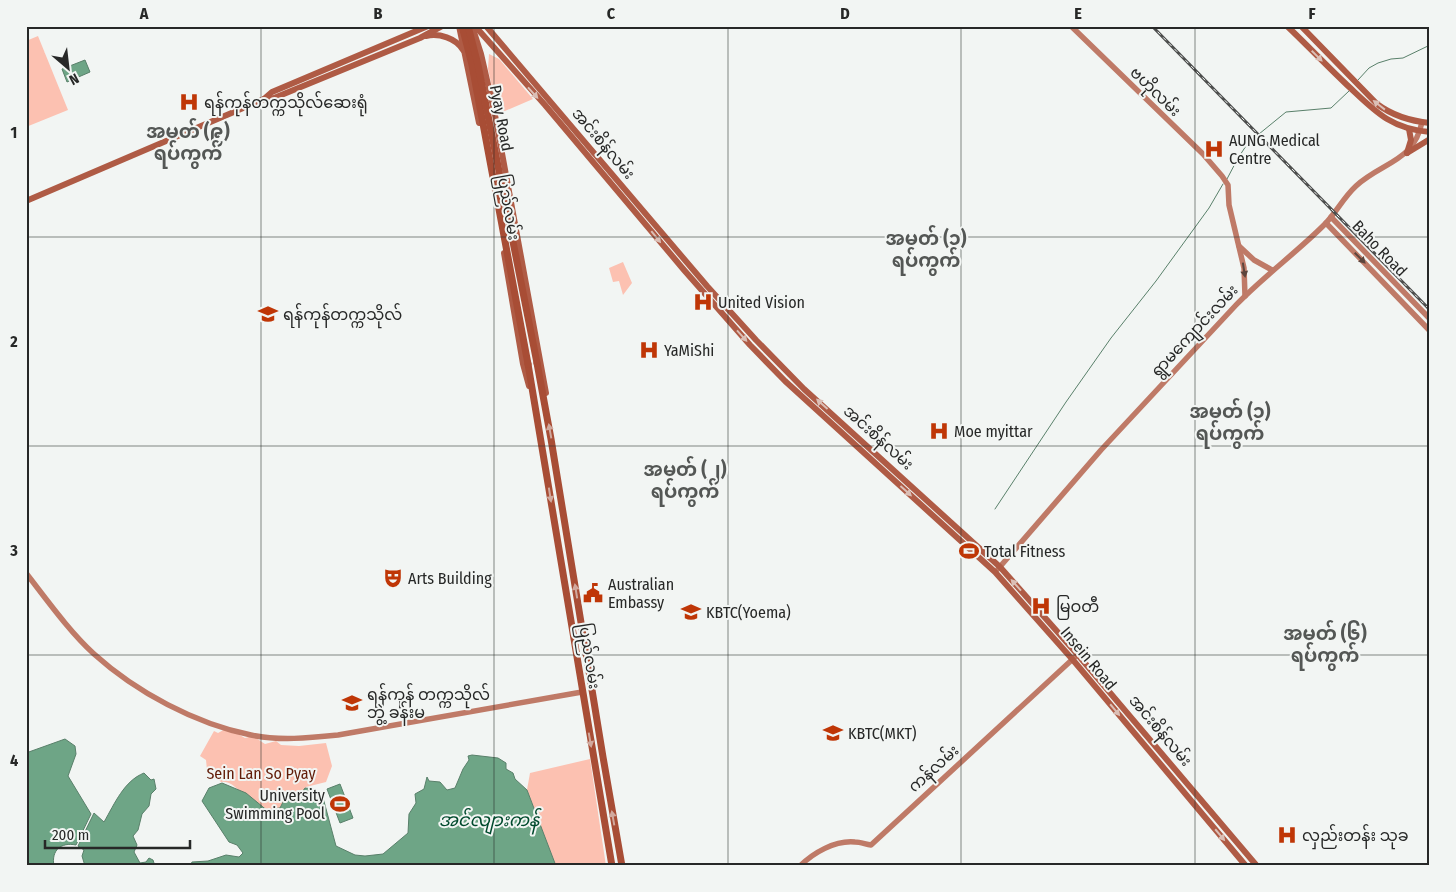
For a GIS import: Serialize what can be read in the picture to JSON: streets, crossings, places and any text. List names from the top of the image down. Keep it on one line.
{"streets":{"highway":["Pyay Road","ပြည်လမ်း"],"main road":["ဗဟိုလမ်း","အင်းစိန်လမ်း","Baho Road","ရွာမကျောင်းလမ်း","Insein Road","ကန်လမ်း"]},"crossings":[["Pyay Road","ပြည်လမ်း"],["အင်းစိန်လမ်း","ရွာမကျောင်းလမ်း"],["အင်းစိန်လမ်း","Insein Road"],["အင်းစိန်လမ်း","ကန်လမ်း"],["Baho Road","ရွာမကျောင်းလမ်း"],["Insein Road","ကန်လမ်း"]],"one_way":["Insein Road"],"districts":["အမှတ် (၉) ရပ်ကွက်","အမှတ် (၁) ရပ်ကွက်","အမှတ် (၁) ရပ်ကွက်","အမှတ် (၂) ရပ်ကွက်","အမှတ် (၆) ရပ်ကွက်"],"water":["အင်လျားကန်"],"parks":["Sein Lan So Pyay"],"places":{"hospital":["ရန်ကုန်တက္ကသိုလ်ဆေးရုံ","AUNG Medical Centre","United Vision","YaMiShi","Moe myittar","မြဝတီ","လှည်းတန်း သုခ"],"school or university":["ရန်ကုန်တက္ကသိုလ်","KBTC(Yoema)","ရန်ကုန် တက္ကသိုလ် ဘွဲ့ ခန်းမ","KBTC(MKT)"],"sports":["Total Fitness","University Swimming Pool"],"theatre":["Arts Building"],"public building":["Australian Embassy"]},"scale_bar":"200 m","north":"bottom right","grid":{"columns":["A","B","C","D","E","F"],"rows":["1","2","3","4"]}}
